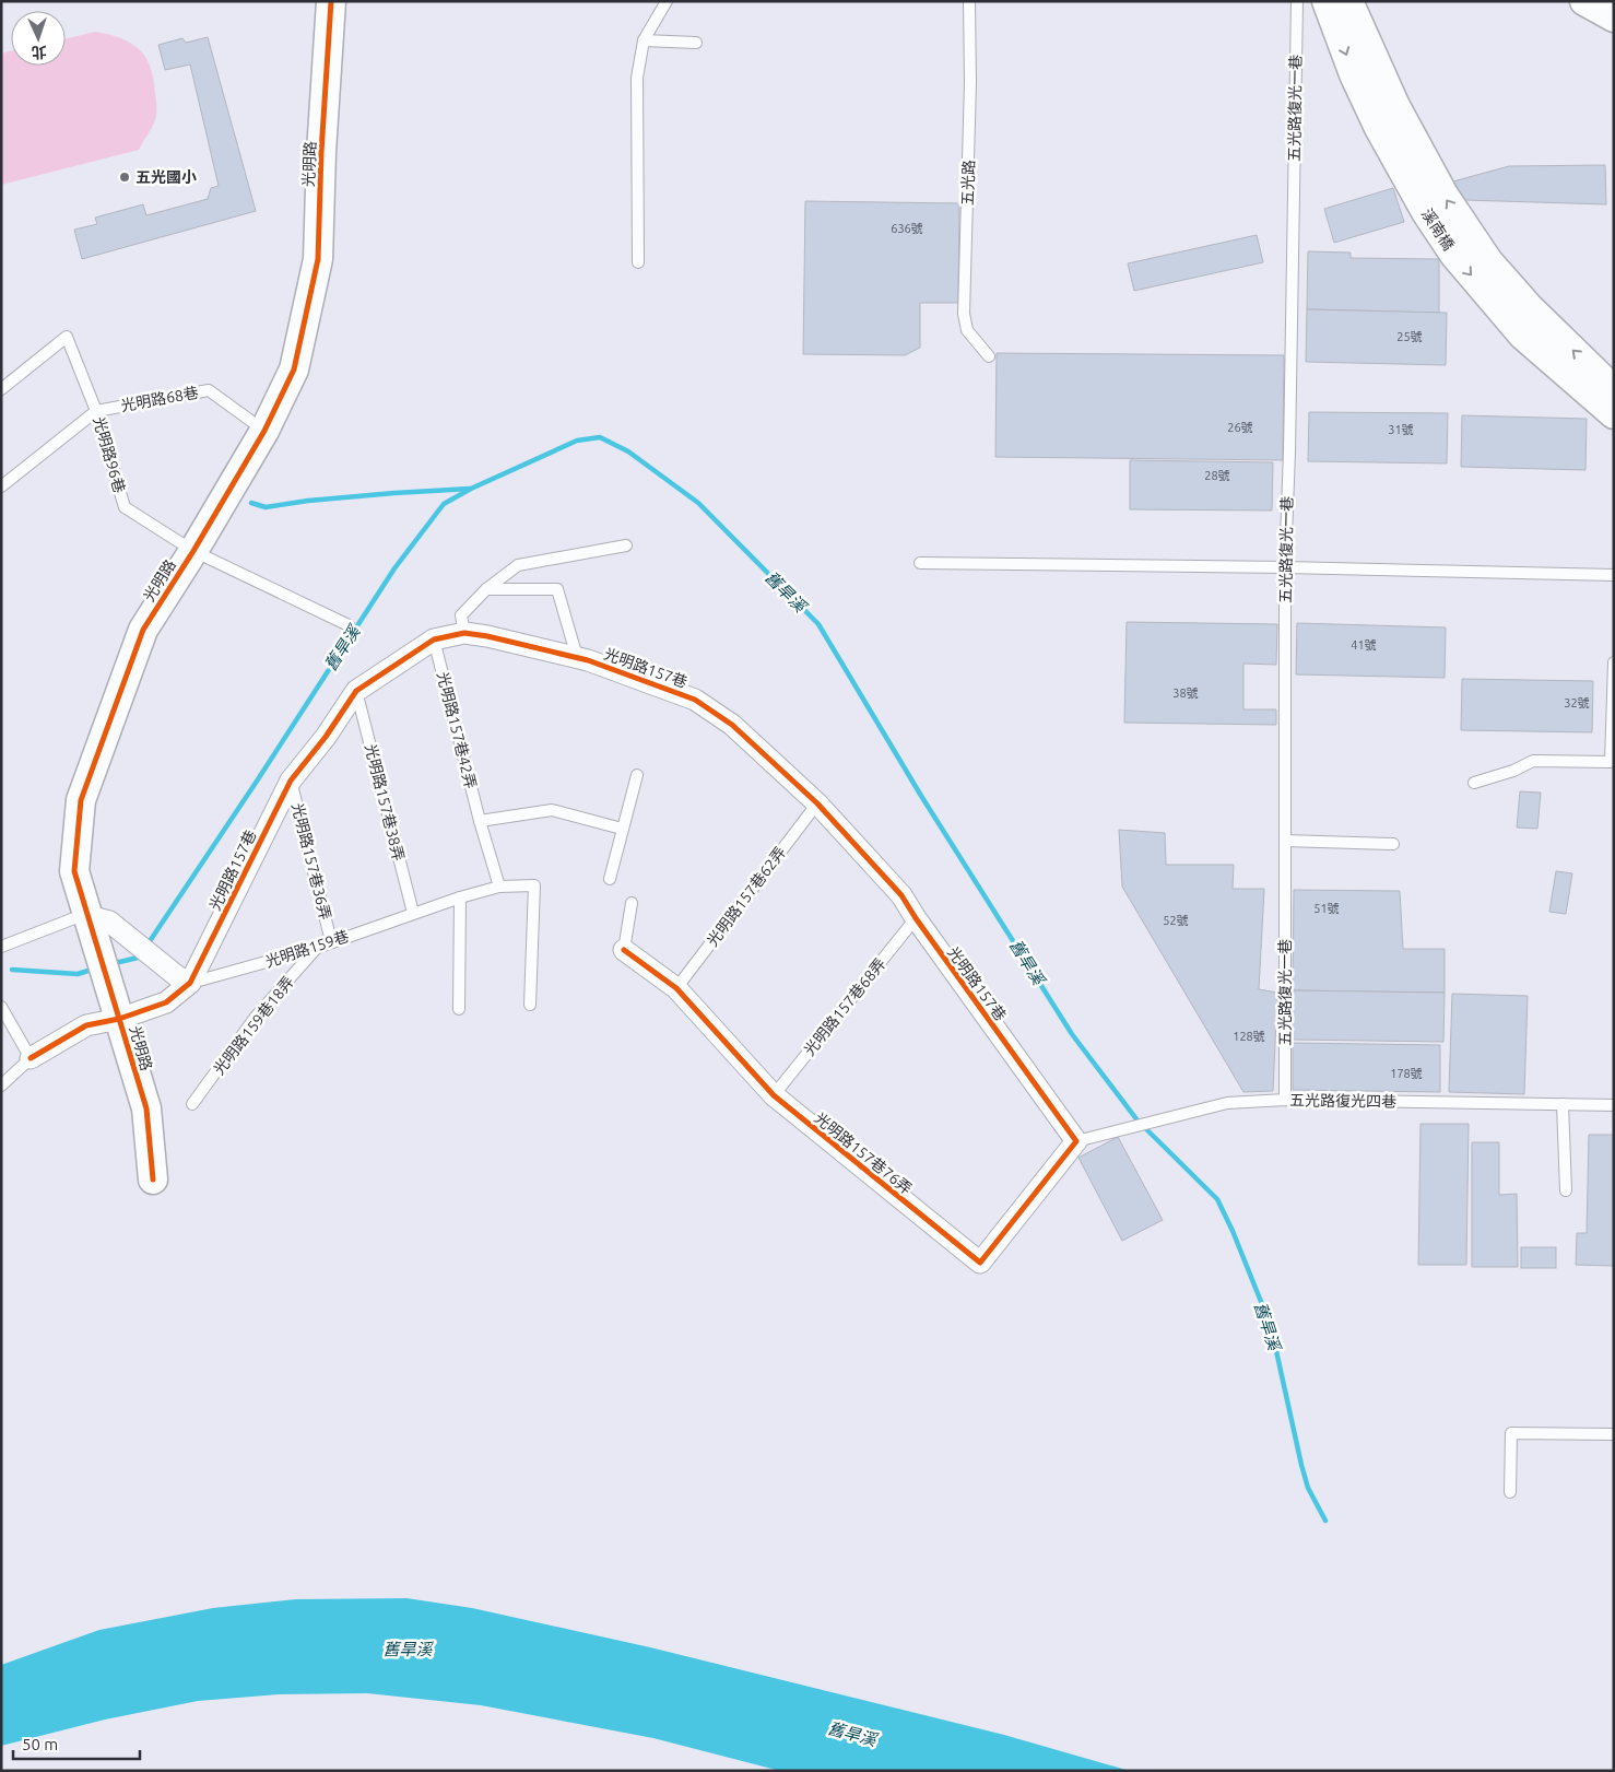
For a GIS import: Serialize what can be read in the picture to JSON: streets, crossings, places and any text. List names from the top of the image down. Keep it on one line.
{"streets":{"street":["光明路","溪南橋","光明路157巷","光明路159巷","光明路157巷76弄"],"lane":["五光路復光一巷","五光路","光明路68巷","光明路96巷","光明路157巷42弄","光明路157巷38弄","光明路157巷36弄","光明路157巷62弄","光明路157巷68弄","光明路159巷18弄","五光路復光四巷"]},"crossings":[["五光路復光一巷","五光路復光四巷"],["光明路","光明路68巷"],["光明路","光明路96巷"],["光明路","光明路159巷"],["光明路68巷","光明路96巷"],["光明路157巷","光明路157巷42弄"],["光明路157巷","光明路157巷38弄"],["光明路157巷","光明路157巷36弄"],["光明路157巷","光明路157巷62弄"],["光明路157巷","光明路159巷"],["光明路157巷","光明路157巷68弄"],["光明路157巷","五光路復光四巷"],["光明路157巷","光明路157巷76弄"],["光明路157巷42弄","光明路159巷"],["光明路157巷38弄","光明路159巷"],["光明路157巷36弄","光明路159巷"],["光明路157巷62弄","光明路157巷76弄"],["光明路159巷","光明路159巷18弄"],["光明路157巷68弄","光明路157巷76弄"],["五光路復光四巷","光明路157巷76弄"]],"water":["舊旱溪"],"places":["五光國小"],"house_numbers":["636號","25號","26號","31號","28號","41號","38號","32號","51號","52號","128號","178號"],"scale_bar":"50 m","north":"bottom"}
